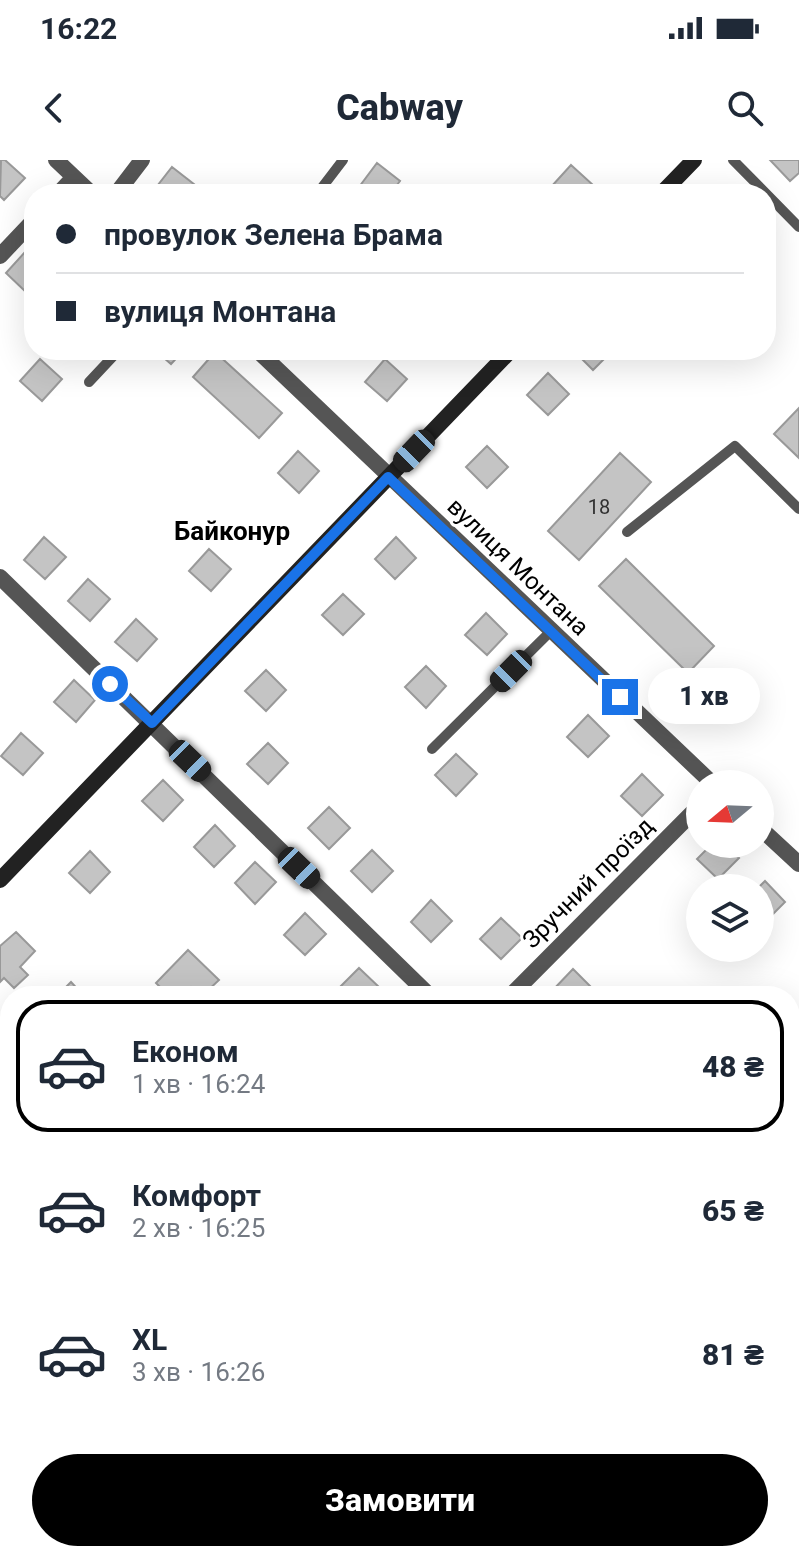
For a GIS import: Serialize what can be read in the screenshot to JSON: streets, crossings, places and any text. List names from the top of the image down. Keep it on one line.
{"streets":{"street":["вулиця Монтана","Зручний проїзд"]},"districts":["Байконур"],"house_numbers":["18"],"north":"left","page":{"status":"16:22","header":"Cabway","banner":["провулок Зелена Брама","вулиця Монтана"],"bubble":"1 хв","list":[{"name":"Економ","note":"1 хв · 16:24","value":"48 ₴"},{"name":"Комфорт","note":"2 хв · 16:25","value":"65 ₴"},{"name":"XL","note":"3 хв · 16:26","value":"81 ₴"}],"buttons":"Замовити"}}
